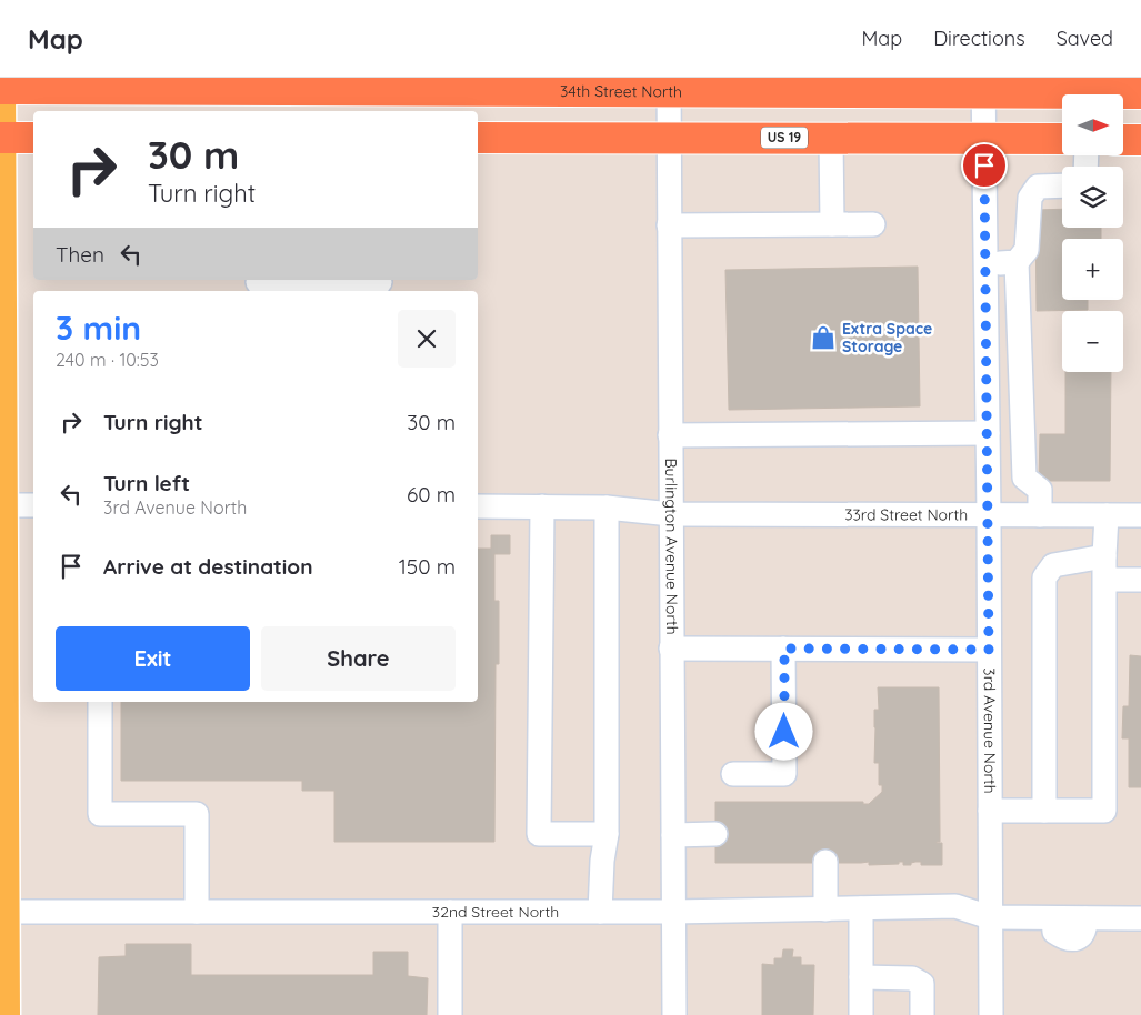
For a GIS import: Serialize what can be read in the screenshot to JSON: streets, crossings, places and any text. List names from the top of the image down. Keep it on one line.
{"streets":{"highway":["34th Street North","US 19"],"street":["33rd Street North","Burlington Avenue North","3rd Avenue North","32nd Street North"]},"crossings":[["34th Street North","Burlington Avenue North"],["34th Street North","3rd Avenue North"],["US 19","Burlington Avenue North"],["US 19","3rd Avenue North"],["33rd Street North","Burlington Avenue North"],["33rd Street North","3rd Avenue North"],["Burlington Avenue North","32nd Street North"],["3rd Avenue North","32nd Street North"]],"places":{"shop":["Extra Space Storage"]},"north":"right","page":{"header":"Map","nav":["Map","Directions","Saved"],"map_buttons":["+","−"],"turn":["30 m","Turn right"],"then":"Then","heading":["3 min","240 m · 10:53"],"list":[{"name":"Turn right","value":"30 m"},{"name":"Turn left","note":"3rd Avenue North","value":"60 m"},{"name":"Arrive at destination","value":"150 m"}],"buttons":["Exit","Share"]}}
